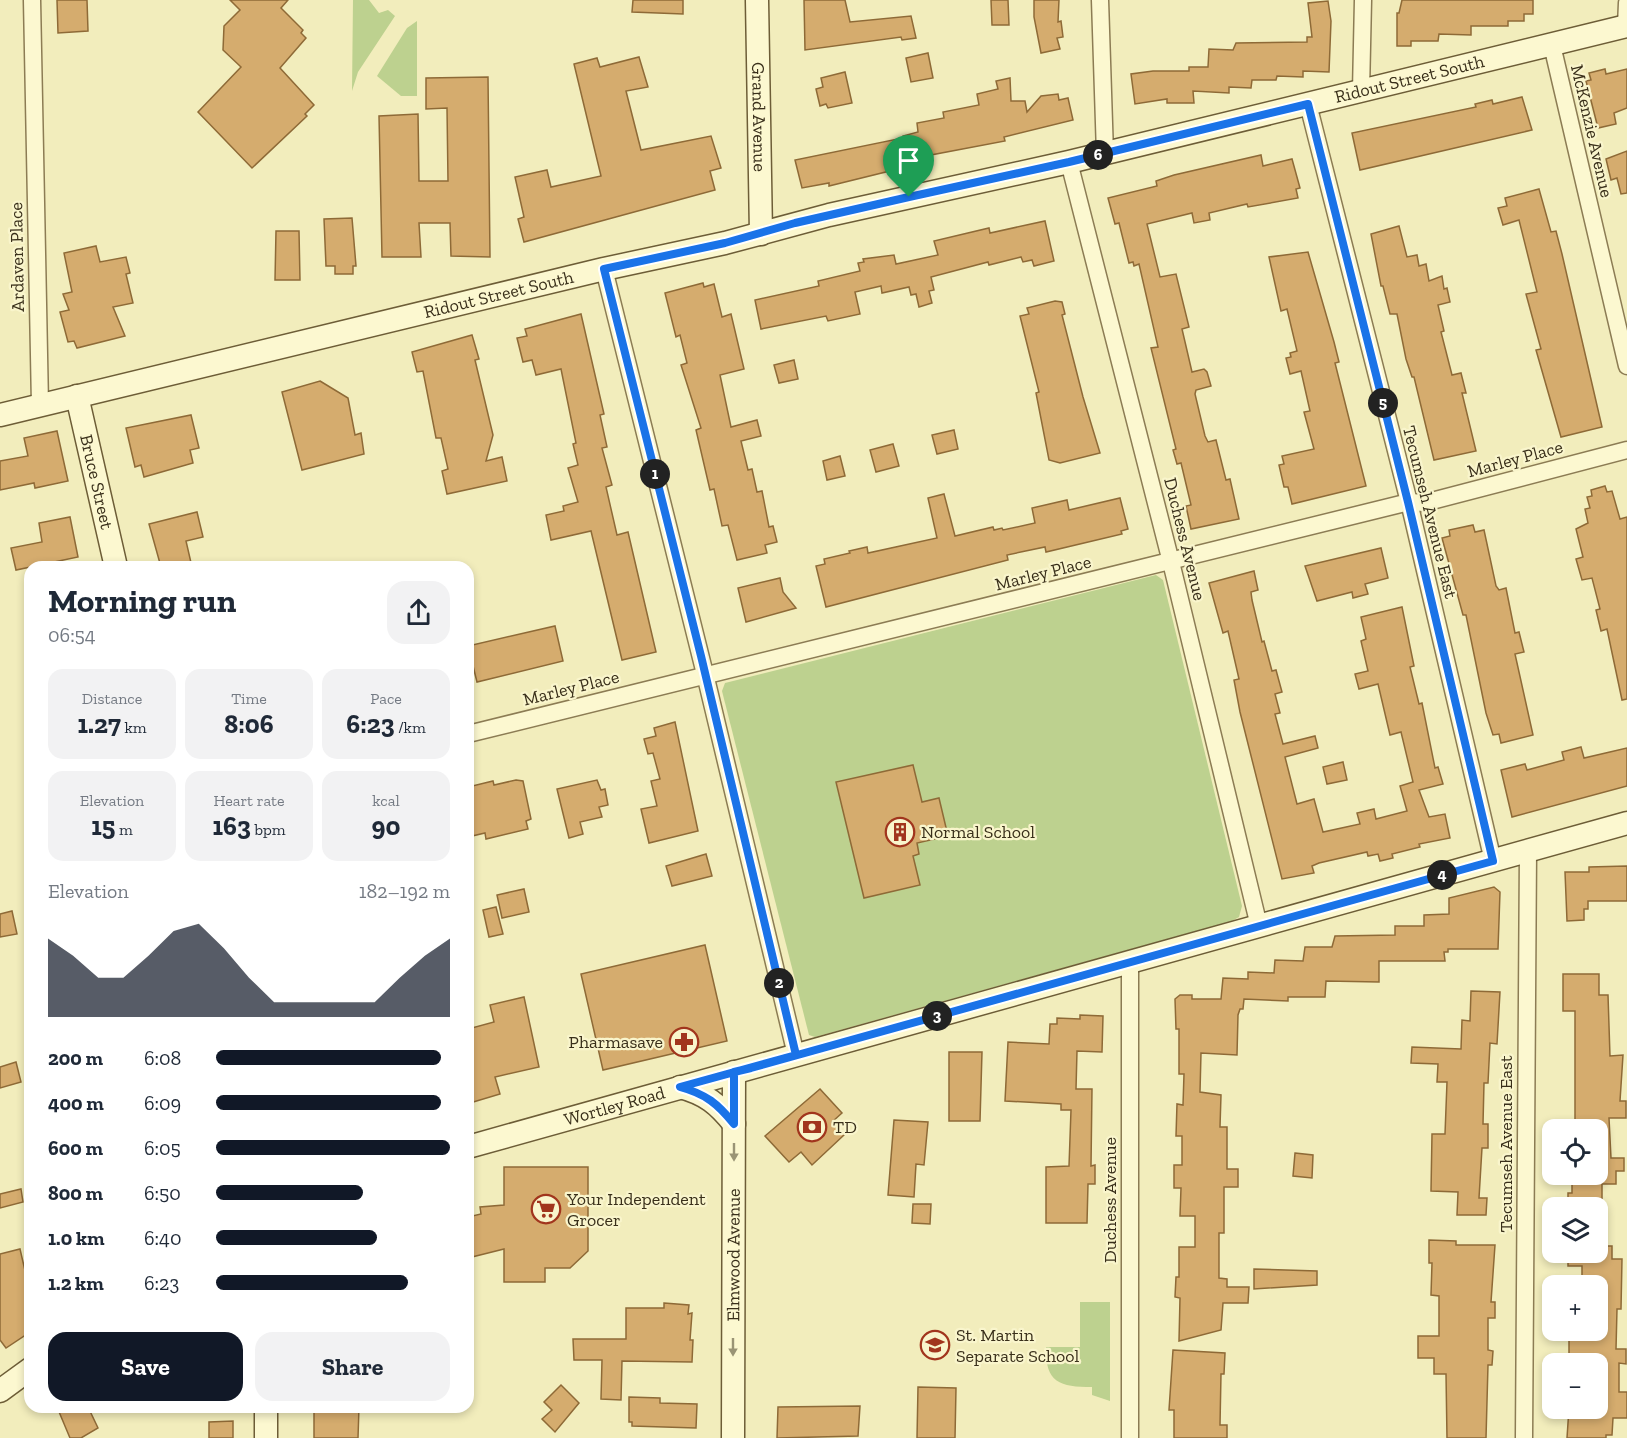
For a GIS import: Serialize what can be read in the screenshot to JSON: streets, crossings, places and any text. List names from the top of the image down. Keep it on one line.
{"streets":{"street":["Ridout Street South","Grand Avenue","McKenzie Avenue","Ardaven Place","Marley Place","Bruce Street","Tecumseh Avenue East","Duchess Avenue","Wortley Road","Elmwood Avenue"]},"crossings":[["Ridout Street South","Grand Avenue"],["Ridout Street South","McKenzie Avenue"],["Ridout Street South","Ardaven Place"],["Ridout Street South","Bruce Street"],["Ridout Street South","Tecumseh Avenue East"],["Ridout Street South","Duchess Avenue"],["Marley Place","Tecumseh Avenue East"],["Marley Place","Duchess Avenue"],["Tecumseh Avenue East","Wortley Road"],["Duchess Avenue","Wortley Road"],["Wortley Road","Elmwood Avenue"]],"one_way":["Elmwood Avenue"],"places":{"building":["Normal School"],"pharmacy":["Pharmasave"],"bank":["TD"],"supermarket":["Your Independent Grocer"],"school or university":["St. Martin Separate School"]},"page":{"pins":["6","5","1","4","2","3"],"heading":["Morning run","06:54"],"stats":[["Distance","1.27 km"],["Time","8:06"],["Pace","6:23 /km"],["Elevation","15 m"],["Heart rate","163 bpm"],["kcal","90"]],"chart":["Elevation","182–192 m"],"list":[{"name":"200 m","note":"6:08"},{"name":"400 m","note":"6:09"},{"name":"600 m","note":"6:05"},{"name":"800 m","note":"6:50"},{"name":"1.0 km","note":"6:40"},{"name":"1.2 km","note":"6:23"}],"map_buttons":["+","−"],"buttons":["Save","Share"]}}
